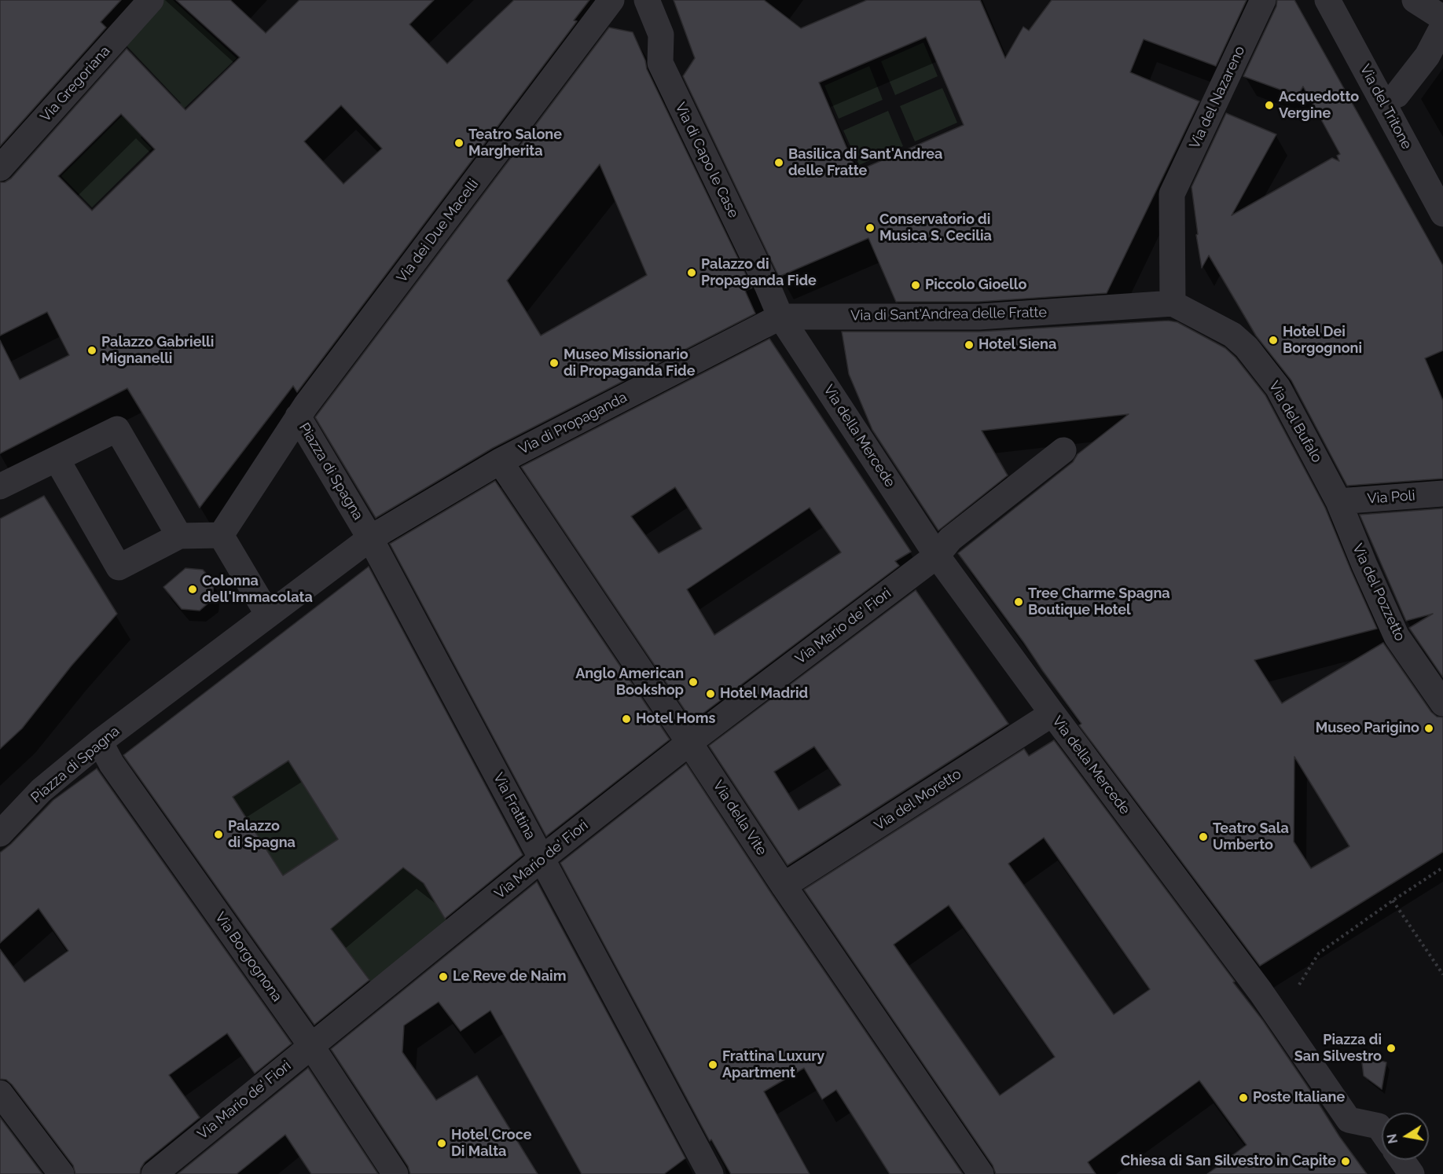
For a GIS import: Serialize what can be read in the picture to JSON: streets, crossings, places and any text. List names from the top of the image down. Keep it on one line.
{"streets":{"street":["Via Gregoriana","Via del Nazareno","Via del Tritone","Via di Capo le Case","Via dei Due Macelli","Via di Sant'Andrea delle Fratte","Via del Bufalo","Via di Propaganda","Via della Mercede","Piazza di Spagna","Via Poli","Via del Pozzetto","Via Mario de' Fiori","Via del Moretto","Via Frattina","Via della Vite","Via Borgognona"]},"crossings":[["Via del Nazareno","Via di Sant'Andrea delle Fratte"],["Via del Nazareno","Via del Bufalo"],["Via di Capo le Case","Via di Sant'Andrea delle Fratte"],["Via di Capo le Case","Via di Propaganda"],["Via di Capo le Case","Via della Mercede"],["Via dei Due Macelli","Piazza di Spagna"],["Via di Sant'Andrea delle Fratte","Via del Bufalo"],["Via di Sant'Andrea delle Fratte","Via di Propaganda"],["Via di Sant'Andrea delle Fratte","Via della Mercede"],["Via del Bufalo","Via Poli"],["Via del Bufalo","Via del Pozzetto"],["Via di Propaganda","Via della Mercede"],["Via di Propaganda","Piazza di Spagna"],["Via di Propaganda","Via Frattina"],["Via di Propaganda","Via della Vite"],["Via della Mercede","Via Mario de' Fiori"],["Via della Mercede","Via del Moretto"],["Piazza di Spagna","Via Frattina"],["Piazza di Spagna","Via Borgognona"],["Via Poli","Via del Pozzetto"],["Via Mario de' Fiori","Via Frattina"],["Via Mario de' Fiori","Via della Vite"],["Via Mario de' Fiori","Via Borgognona"],["Via del Moretto","Via della Vite"]],"places":["Acquedotto Vergine","Teatro Salone Margherita","Basilica di Sant'Andrea delle Fratte","Conservatorio di Musica S. Cecilia","Palazzo di Propaganda Fide","Piccolo Gioello","Hotel Dei Borgognoni","Hotel Siena","Palazzo Gabrielli Mignanelli","Museo Missionario di Propaganda Fide","Colonna dell'Immacolata","Tree Charme Spagna Boutique Hotel","Anglo American Bookshop","Hotel Madrid","Hotel Homs","Museo Parigino","Palazzo di Spagna","Teatro Sala Umberto","Le Reve de Naim","Piazza di San Silvestro","Frattina Luxury Apartment","Poste Italiane","Hotel Croce Di Malta","Chiesa di San Silvestro in Capite"],"north":"left"}
